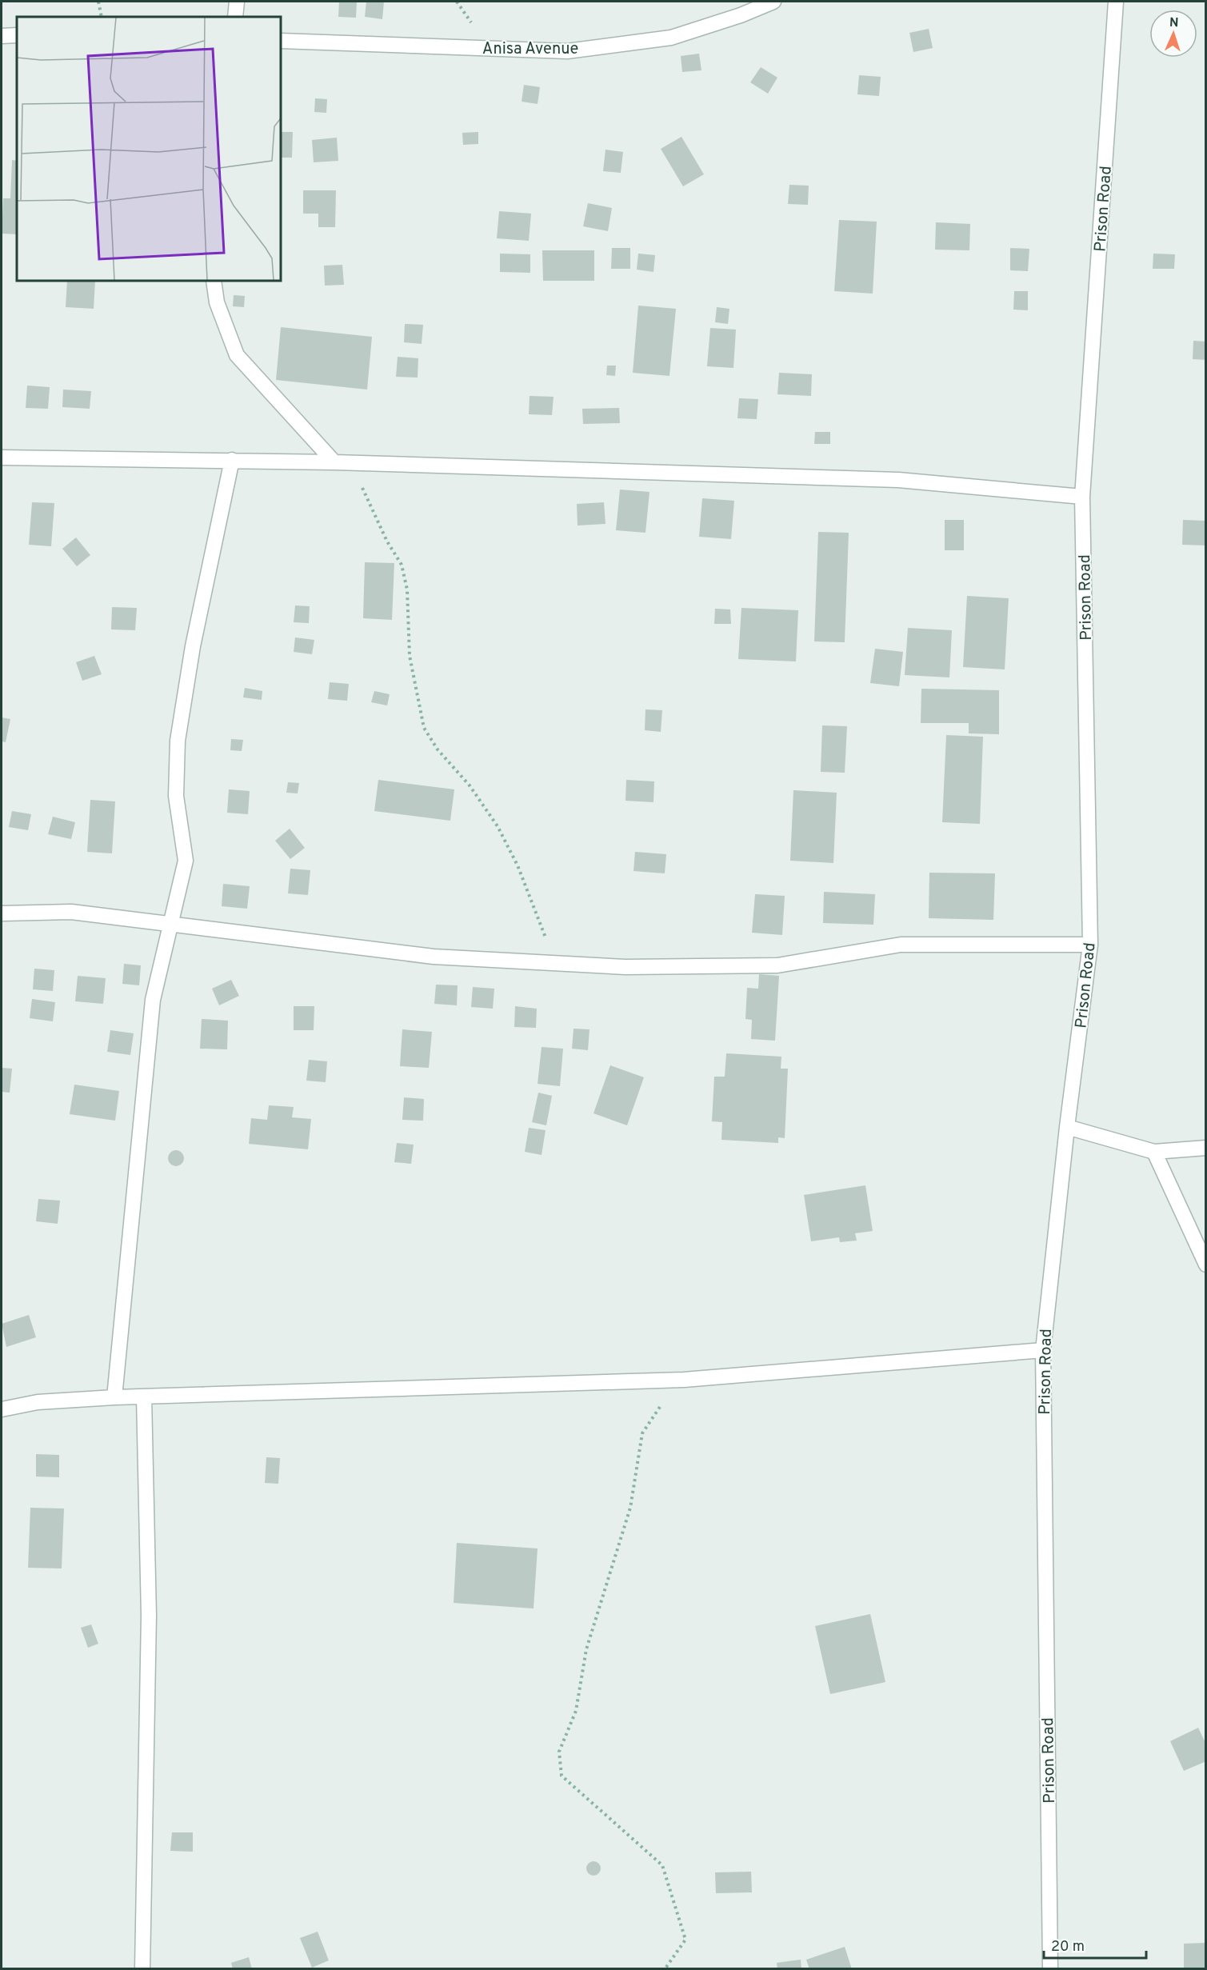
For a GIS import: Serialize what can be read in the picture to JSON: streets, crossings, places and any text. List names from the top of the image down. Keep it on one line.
{"streets":{"street":["Anisa Avenue","Prison Road"]},"scale_bar":"20 m","north":"top"}
